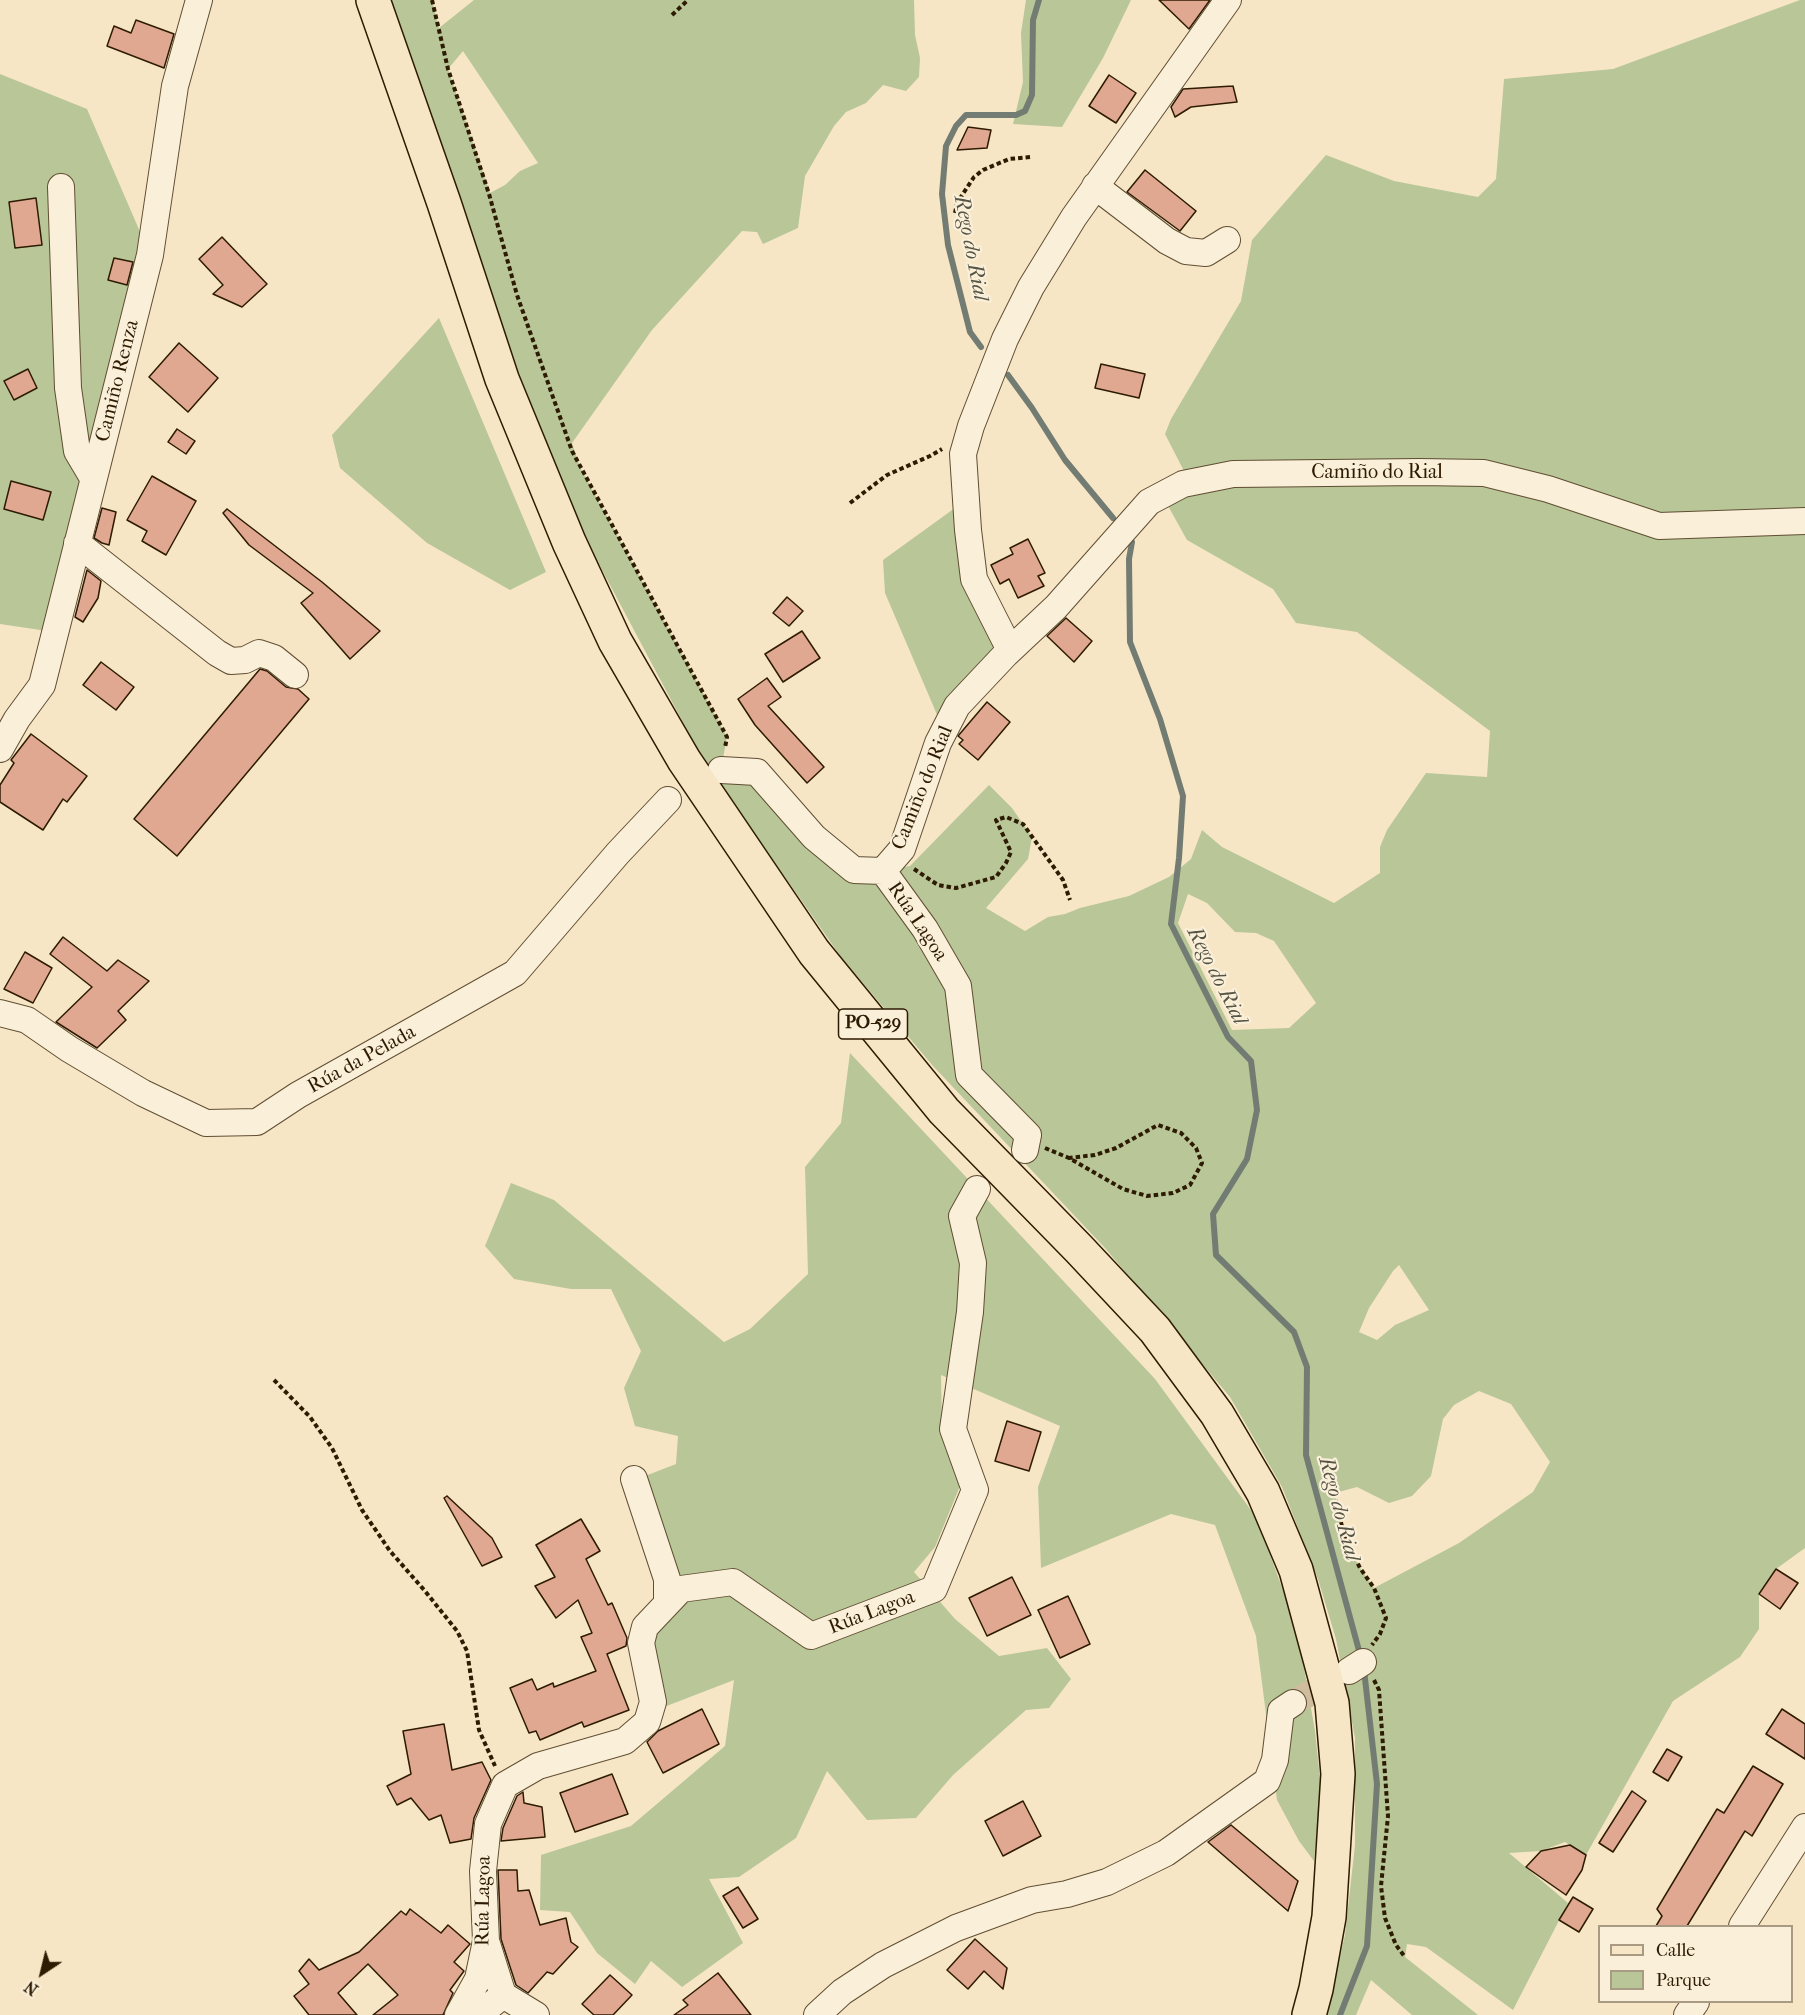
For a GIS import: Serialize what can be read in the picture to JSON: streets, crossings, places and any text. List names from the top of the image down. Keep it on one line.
{"streets":{"main road":["PO-529"],"street":["Camiño Renza","Camiño do Rial","Rúa Lagoa","Rúa da Pelada"]},"crossings":[["Camiño do Rial","Rúa Lagoa"]],"water":["Rego do Rial"],"legend":["Calle","Parque"],"north":"bottom left"}
